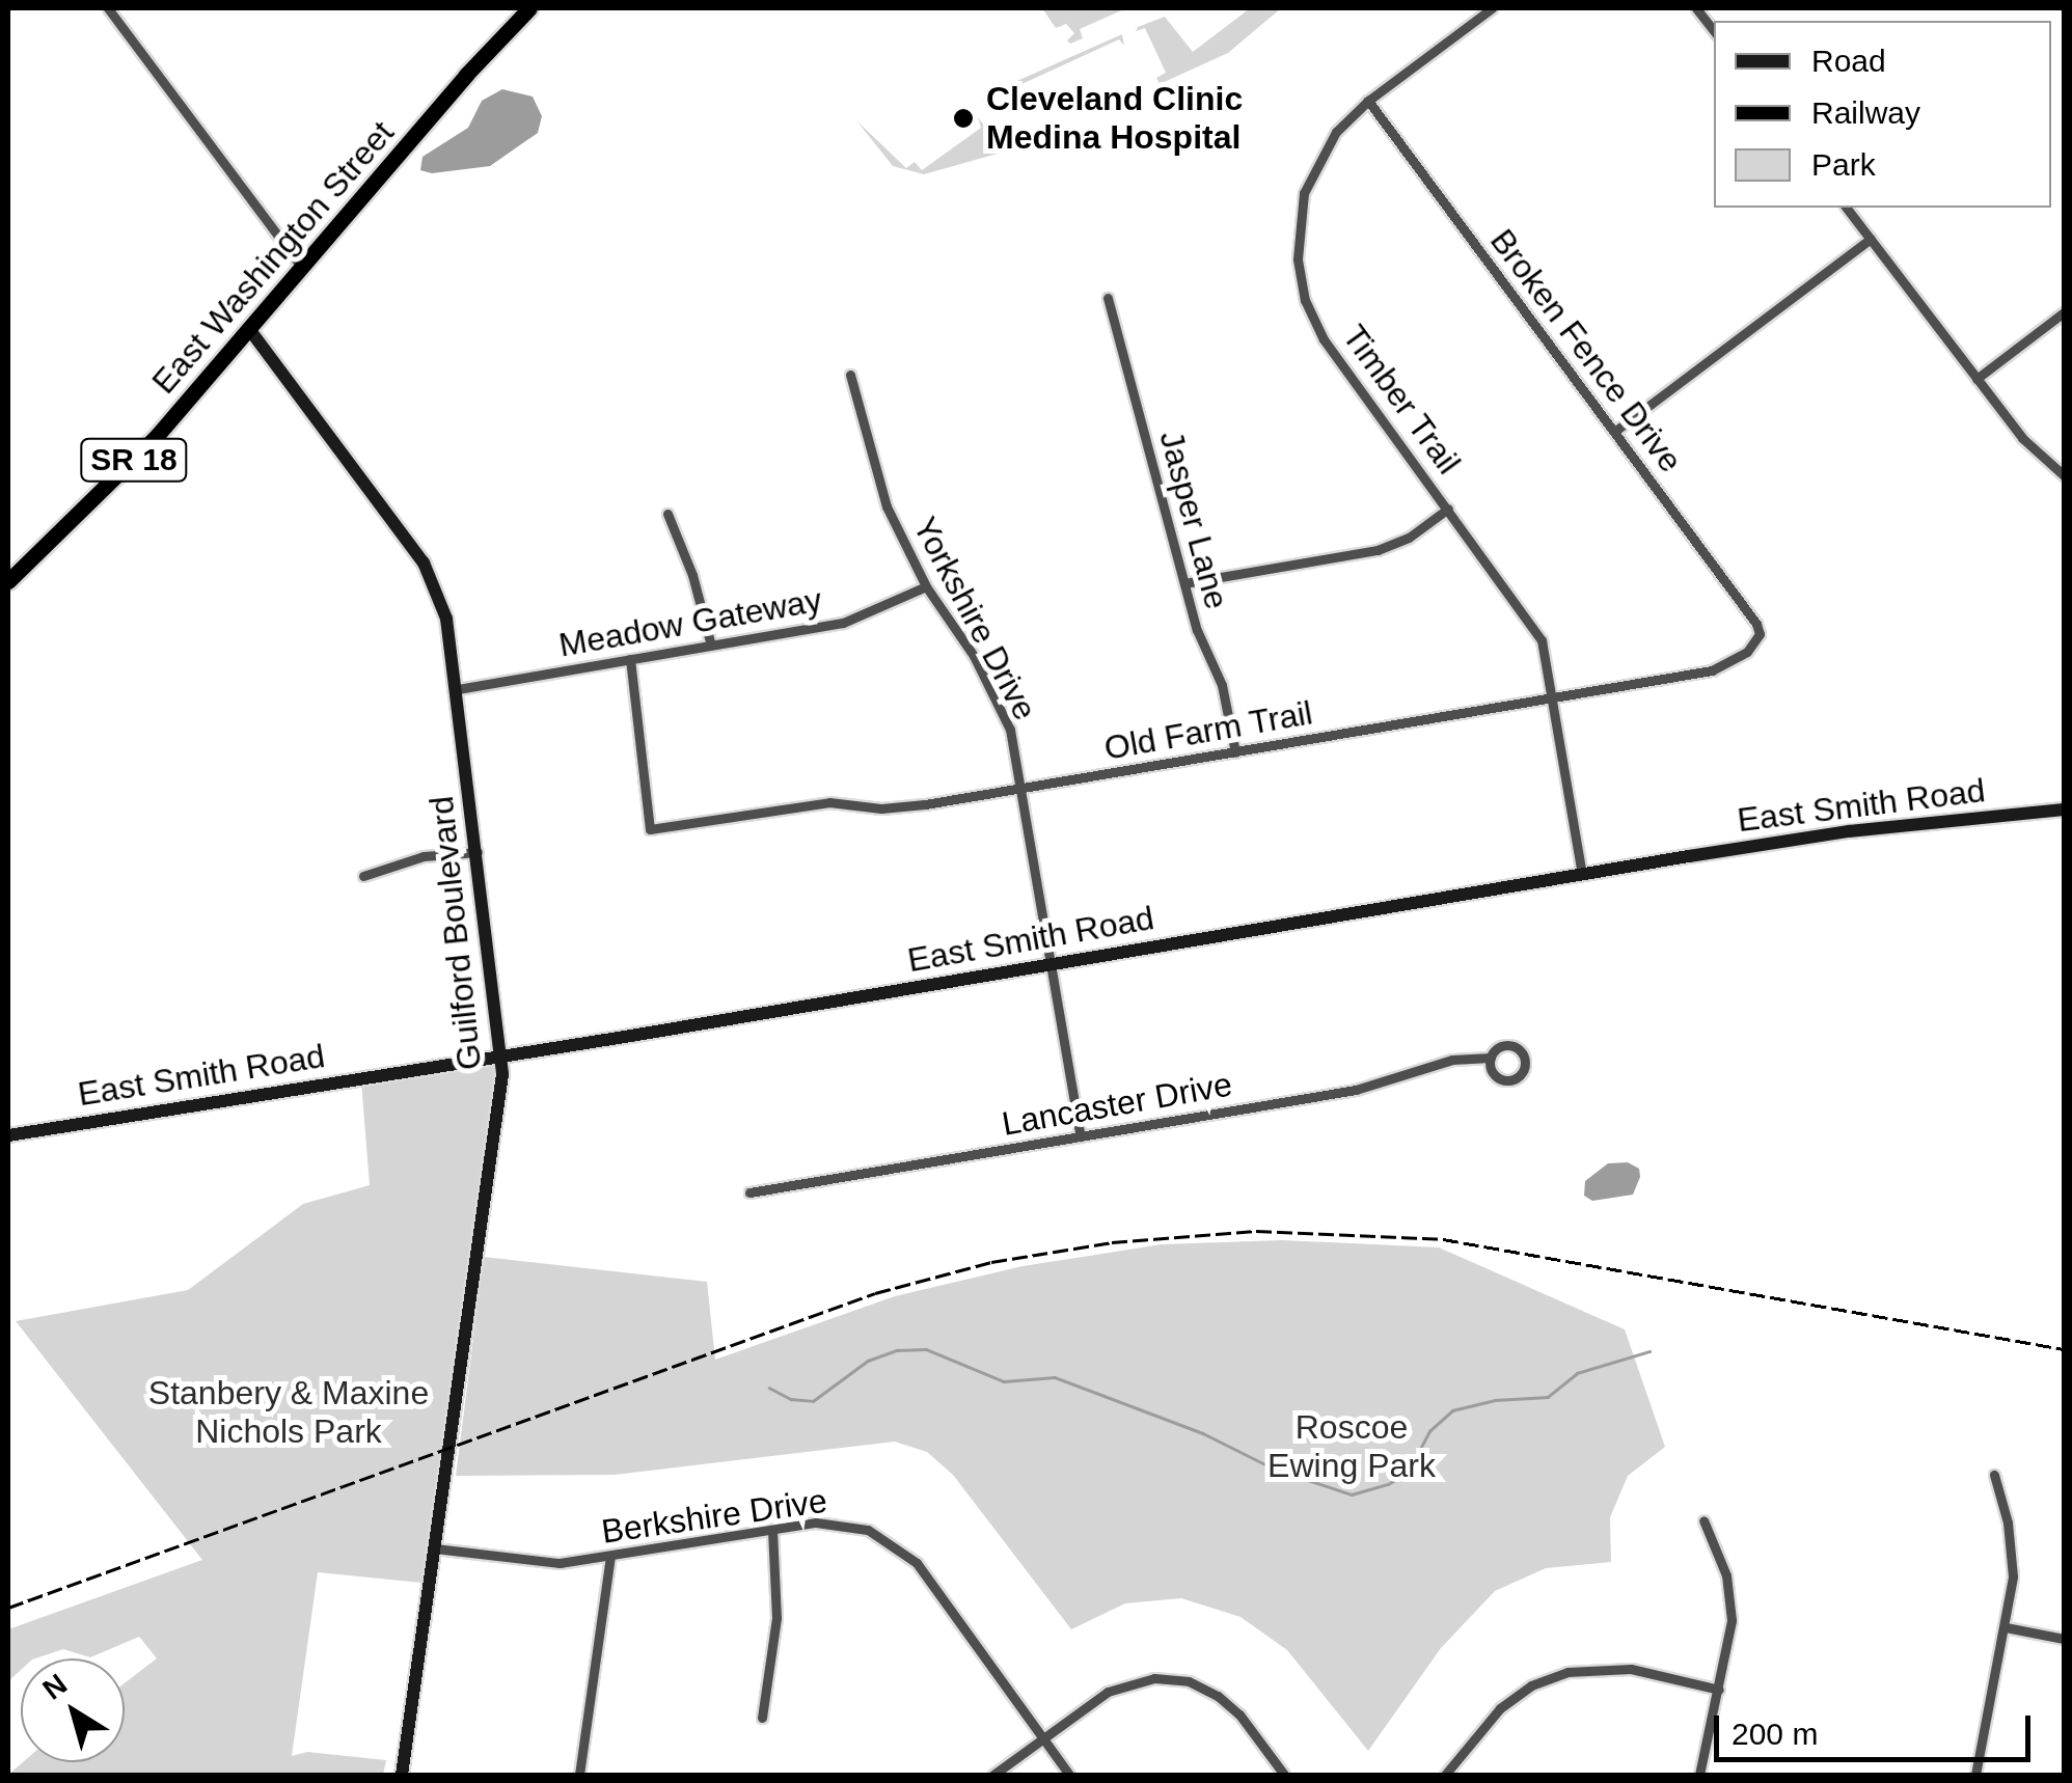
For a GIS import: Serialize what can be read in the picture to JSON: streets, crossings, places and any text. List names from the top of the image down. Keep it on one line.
{"streets":{"highway":["East Washington Street","SR 18"],"street":["Broken Fence Drive","Timber Trail","Jasper Lane","Yorkshire Drive","Meadow Gateway","Old Farm Trail","East Smith Road","Guilford Boulevard","Lancaster Drive","Berkshire Drive"]},"crossings":[["East Washington Street","Guilford Boulevard"],["Broken Fence Drive","Timber Trail"],["Broken Fence Drive","Old Farm Trail"],["Timber Trail","Old Farm Trail"],["Timber Trail","East Smith Road"],["Jasper Lane","Old Farm Trail"],["Yorkshire Drive","Meadow Gateway"],["Yorkshire Drive","Old Farm Trail"],["Yorkshire Drive","East Smith Road"],["Yorkshire Drive","Lancaster Drive"],["Meadow Gateway","Old Farm Trail"],["Meadow Gateway","Guilford Boulevard"],["East Smith Road","Guilford Boulevard"],["Guilford Boulevard","Berkshire Drive"]],"parks":["Stanbery & Maxine Nichols Park","Roscoe Ewing Park"],"places":["Cleveland Clinic Medina Hospital"],"legend":["Road","Railway","Park"],"scale_bar":"200 m","north":"top left"}
